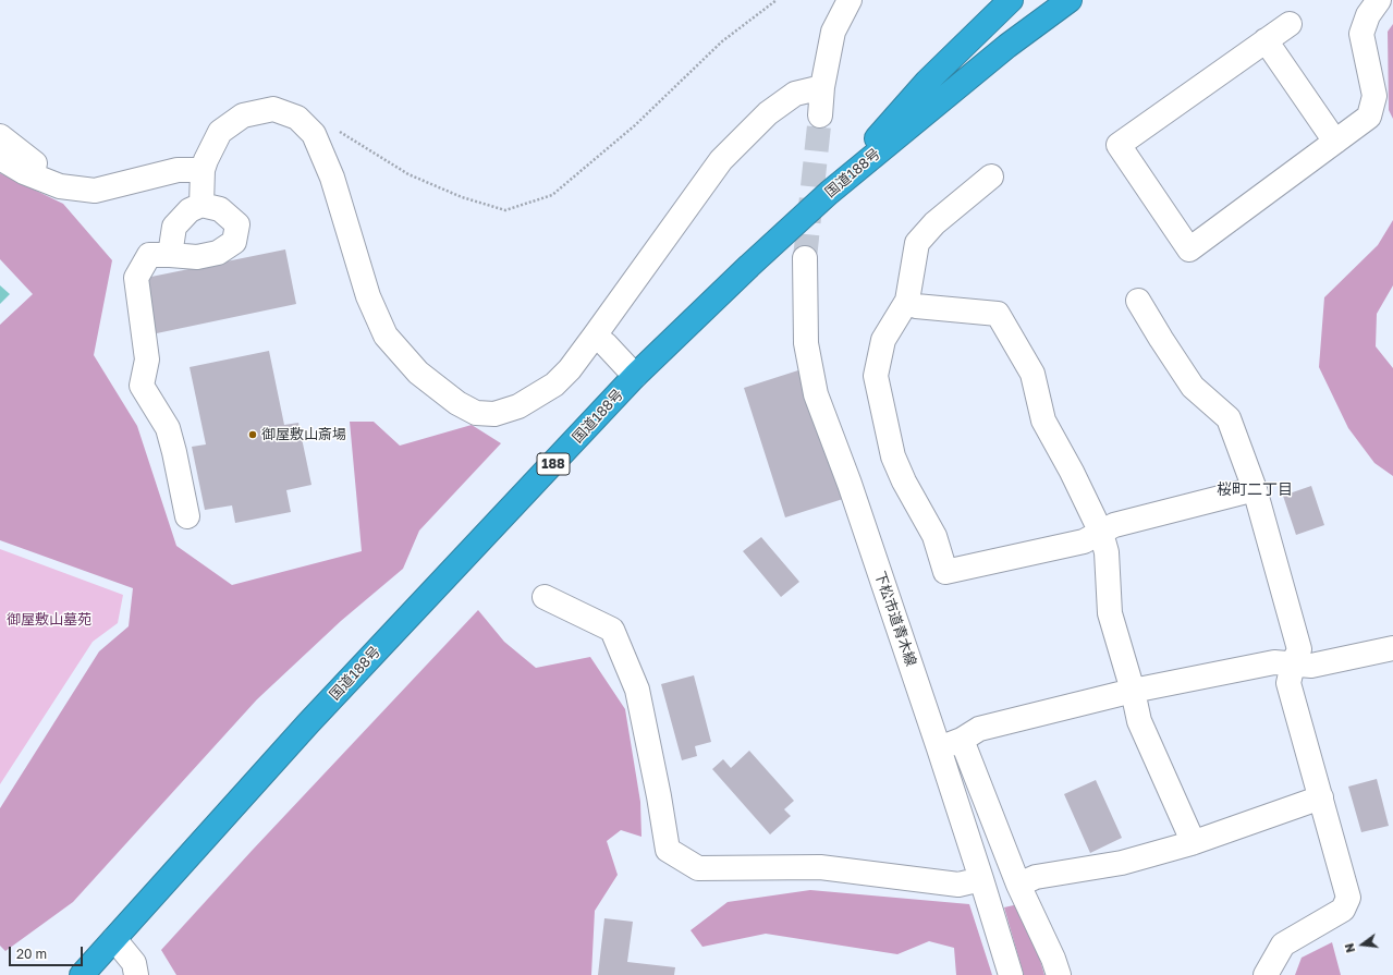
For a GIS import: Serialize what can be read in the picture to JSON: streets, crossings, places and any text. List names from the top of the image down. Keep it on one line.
{"streets":{"highway":["国道188号","188"],"street":["下松市道青木線"]},"districts":["桜町二丁目"],"parks":["御屋敷山墓苑"],"places":["御屋敷山斎場"],"scale_bar":"20 m","north":"left"}
